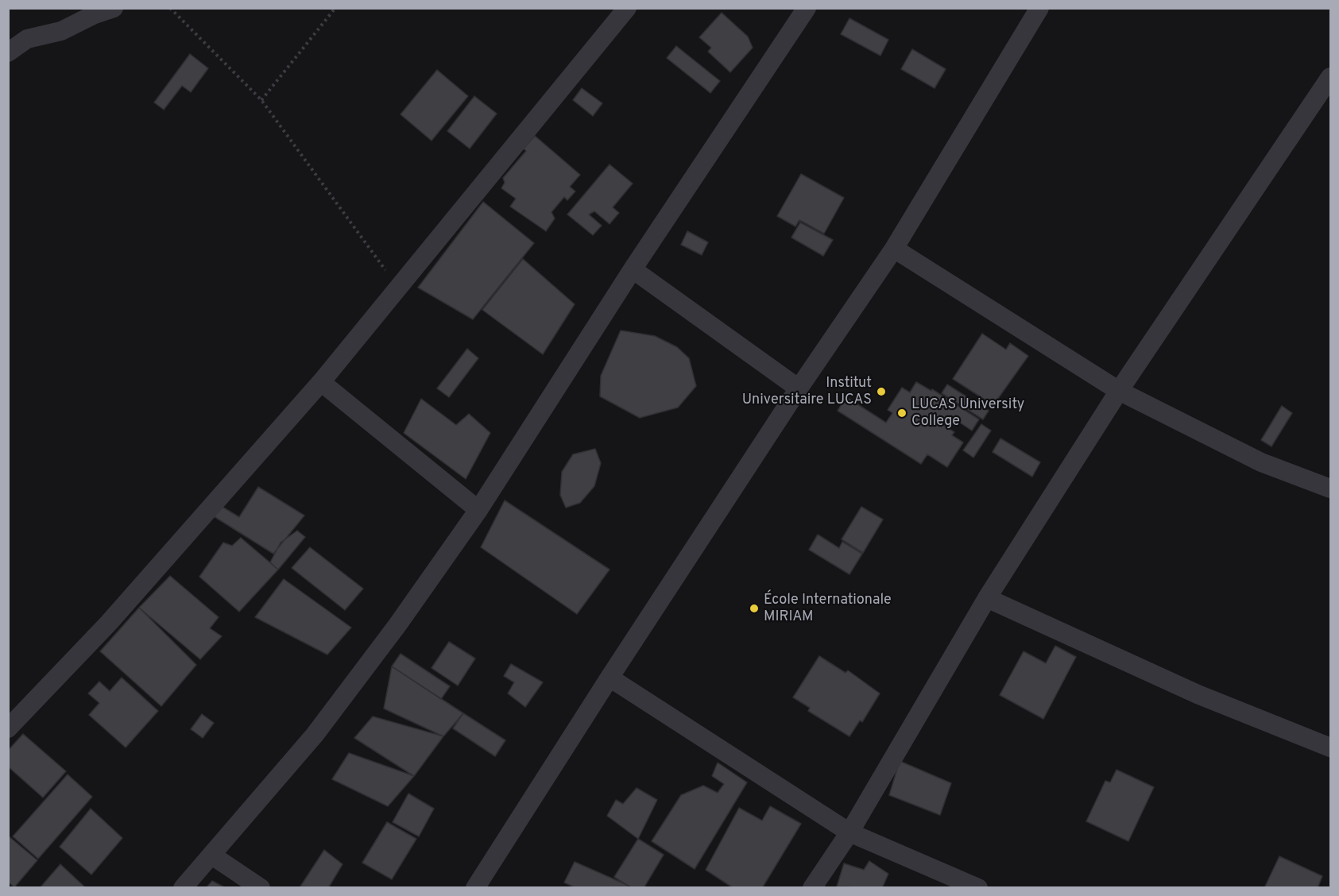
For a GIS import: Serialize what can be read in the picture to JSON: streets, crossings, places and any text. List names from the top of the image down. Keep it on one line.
{"places":["Institut Universitaire LUCAS","LUCAS University College","École Internationale MIRIAM"]}
